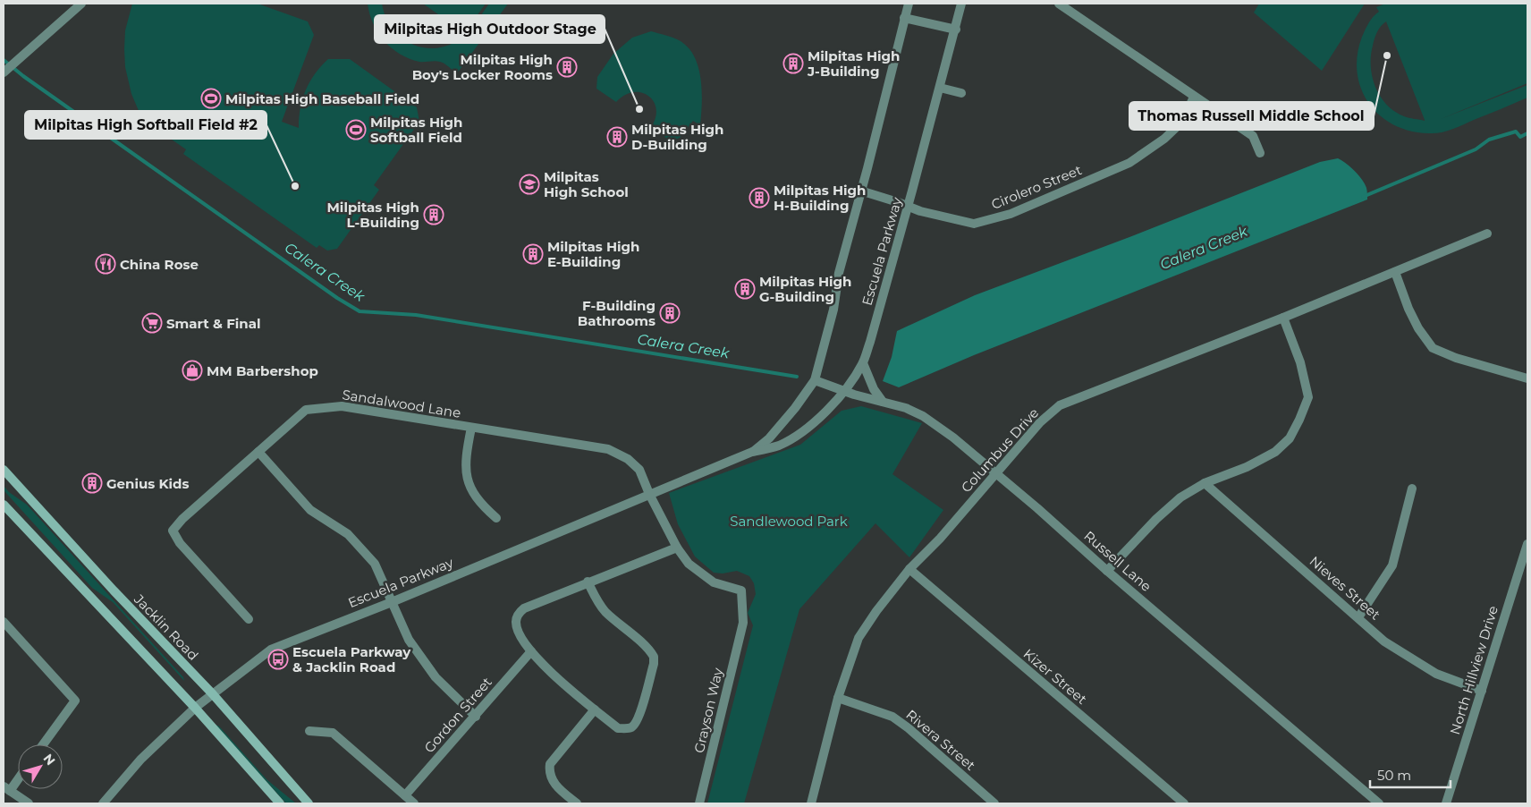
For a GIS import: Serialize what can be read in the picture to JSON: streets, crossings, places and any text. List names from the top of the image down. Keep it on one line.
{"streets":{"main road":["Jacklin Road"],"street":["Cirolero Street","Escuela Parkway","Sandalwood Lane","Columbus Drive","Russell Lane","Nieves Street","North Hillview Drive","Kizer Street","Grayson Way","Gordon Street","Rivera Street"]},"crossings":[["Cirolero Street","Escuela Parkway"],["Escuela Parkway","Sandalwood Lane"],["Escuela Parkway","Russell Lane"],["Escuela Parkway","Jacklin Road"],["Sandalwood Lane","Grayson Way"],["Columbus Drive","Russell Lane"],["Columbus Drive","Kizer Street"],["Columbus Drive","Rivera Street"],["Nieves Street","North Hillview Drive"]],"water":["Calera Creek"],"parks":["Sandlewood Park"],"places":{"other":["Thomas Russell Middle School","Milpitas High Outdoor Stage","Milpitas High Softball Field #2"],"building":["Milpitas High J-Building","Milpitas High Boy's Locker Rooms","Milpitas High D-Building","Milpitas High H-Building","Milpitas High L-Building","Milpitas High E-Building","Milpitas High G-Building","F-Building Bathrooms","Genius Kids"],"sports":["Milpitas High Baseball Field","Milpitas High Softball Field"],"school or university":["Milpitas High School"],"restaurant":["China Rose"],"supermarket":["Smart & Final"],"shop":["MM Barbershop"],"bus stop":["Escuela Parkway & Jacklin Road"]},"scale_bar":"50 m","north":"top right"}
